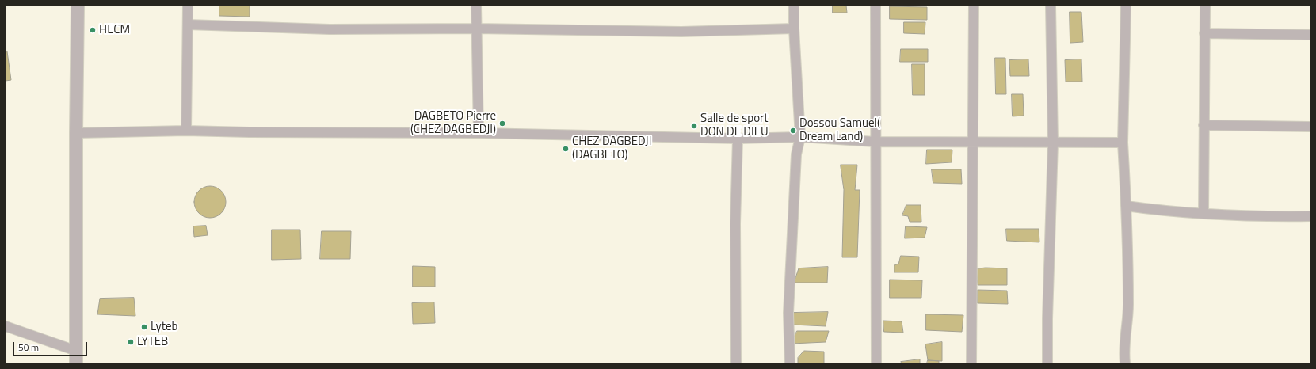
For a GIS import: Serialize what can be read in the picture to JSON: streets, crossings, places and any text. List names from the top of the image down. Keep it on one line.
{"places":["HECM","DAGBETO Pierre (CHEZ DAGBEDJI)","Salle de sport DON DE DIEU","Dossou Samuel( Dream Land)","CHEZ DAGBEDJI (DAGBETO)","Lyteb","LYTEB"],"scale_bar":"50 m"}
